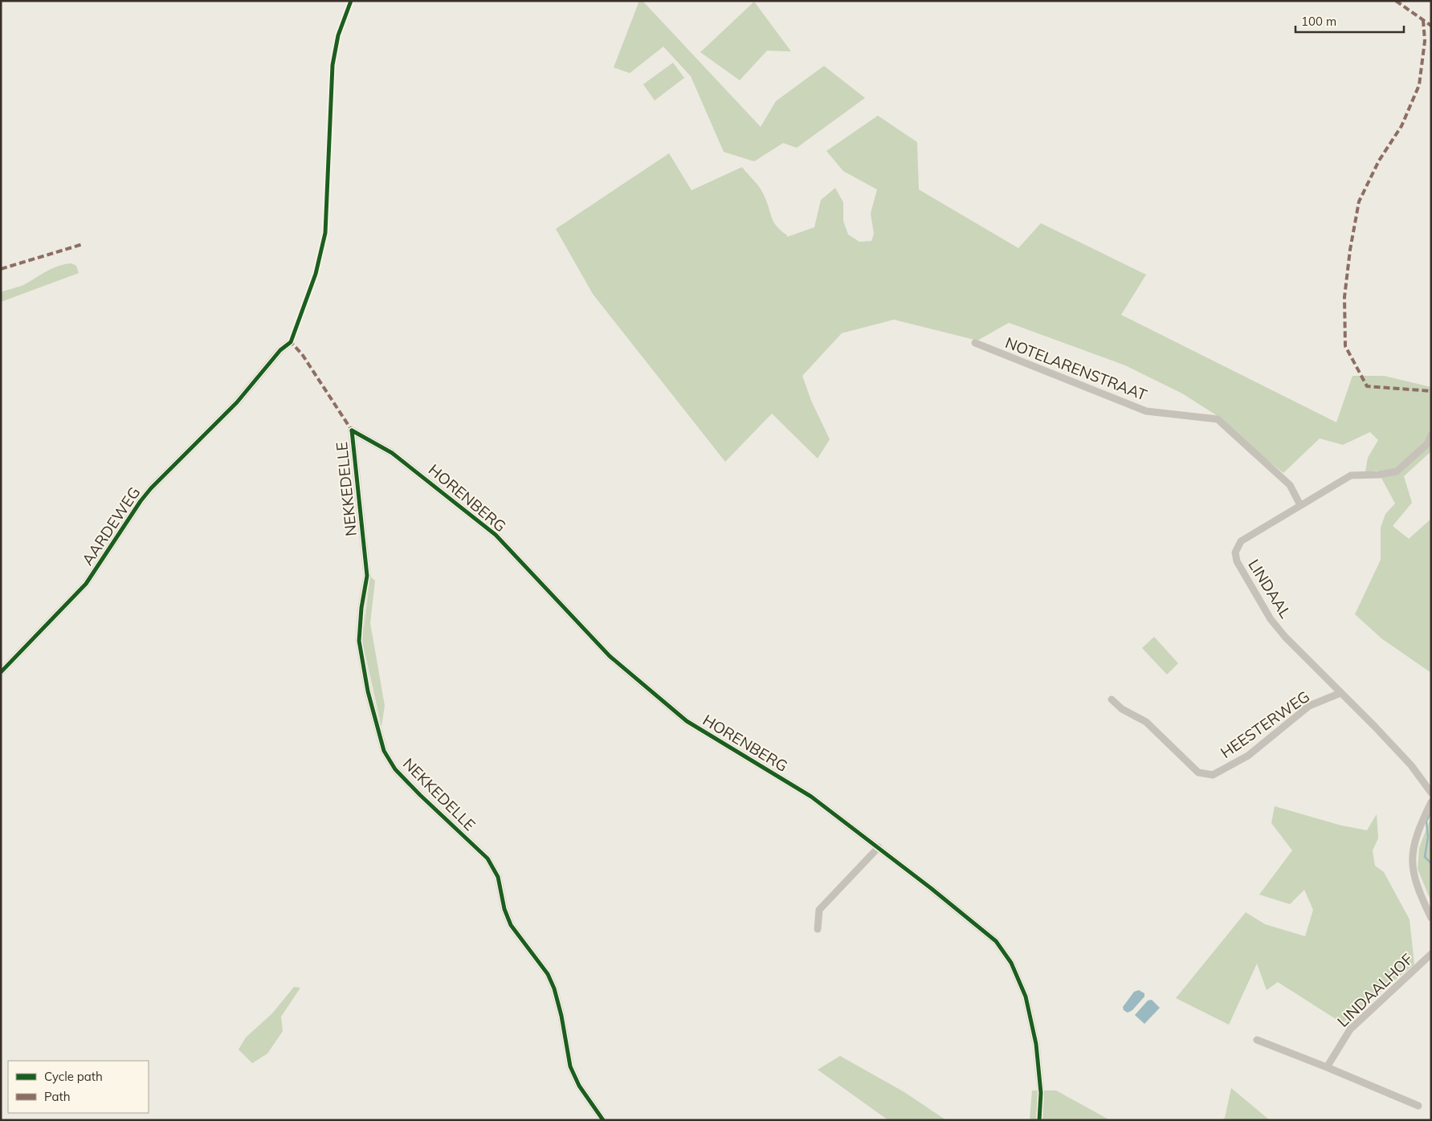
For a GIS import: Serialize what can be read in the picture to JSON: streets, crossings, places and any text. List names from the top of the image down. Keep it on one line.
{"streets":{"street":["NOTELARENSTRAAT","NEKKEDELLE","HORENBERG","AARDEWEG","LINDAAL","HEESTERWEG","LINDAALHOF"]},"crossings":[["NOTELARENSTRAAT","LINDAAL"],["NEKKEDELLE","HORENBERG"],["LINDAAL","HEESTERWEG"]],"legend":["Cycle path","Path"],"scale_bar":"100 m"}
